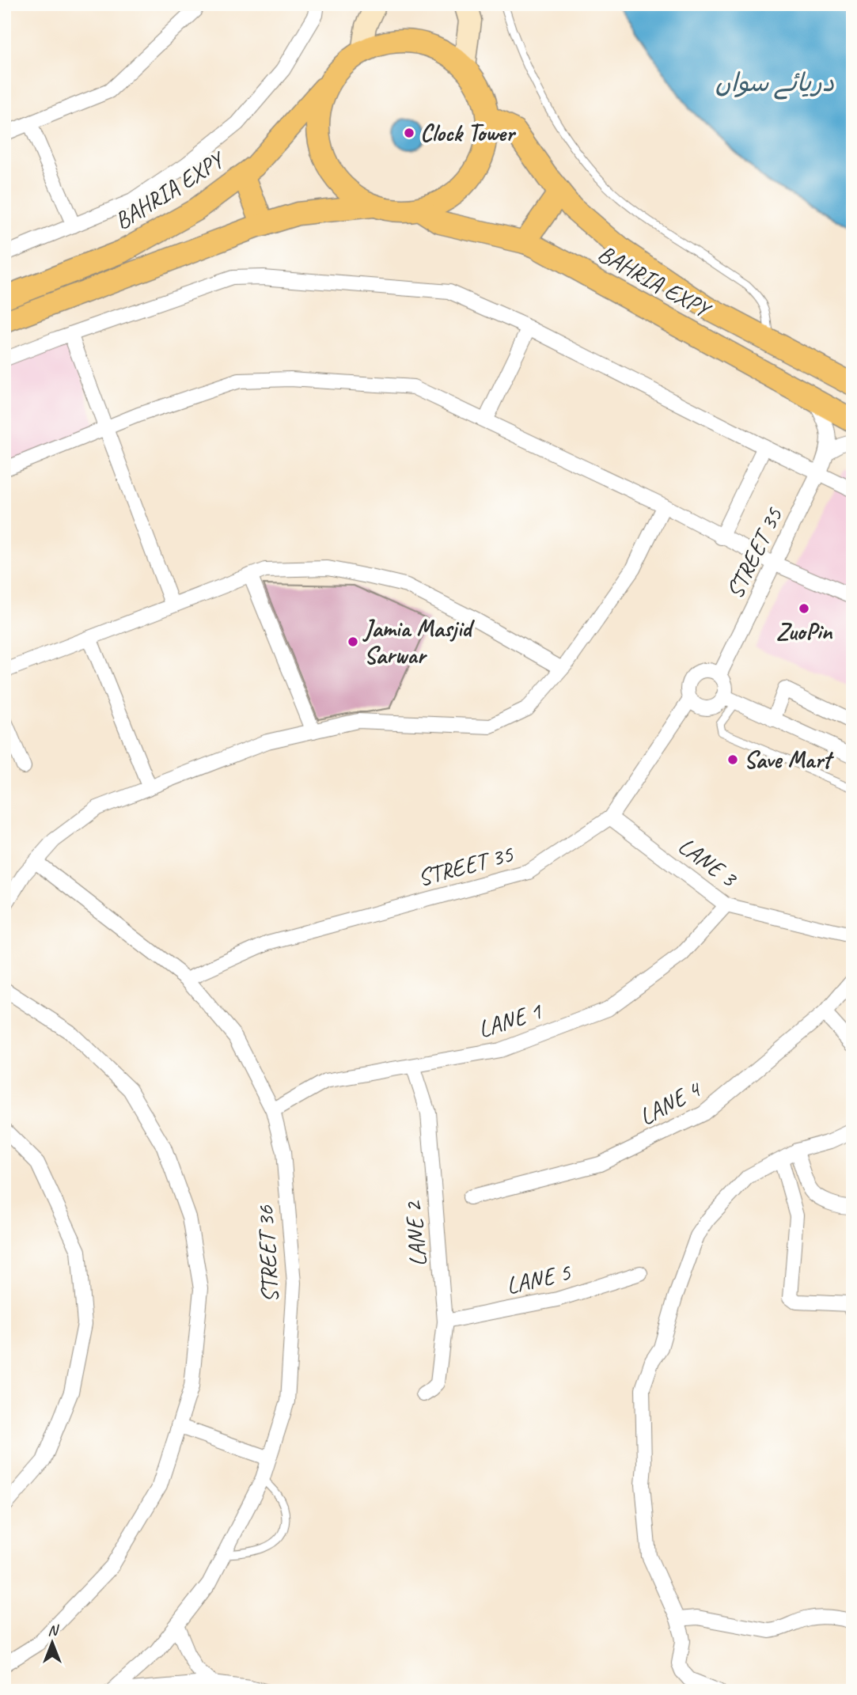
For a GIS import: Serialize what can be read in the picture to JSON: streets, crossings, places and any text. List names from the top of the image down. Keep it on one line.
{"streets":{"main road":["BAHRIA EXPY"],"street":["STREET 35","LANE 3","LANE 1","LANE 4","LANE 2","STREET 36","LANE 5"]},"crossings":[["STREET 35","LANE 3"],["STREET 35","STREET 36"],["LANE 3","LANE 1"],["LANE 1","LANE 2"],["LANE 1","STREET 36"],["LANE 2","LANE 5"]],"water":["دریائے سواں"],"places":["Clock Tower","ZuoPin","Jamia Masjid Sarwar","Save Mart"],"north":"top"}
